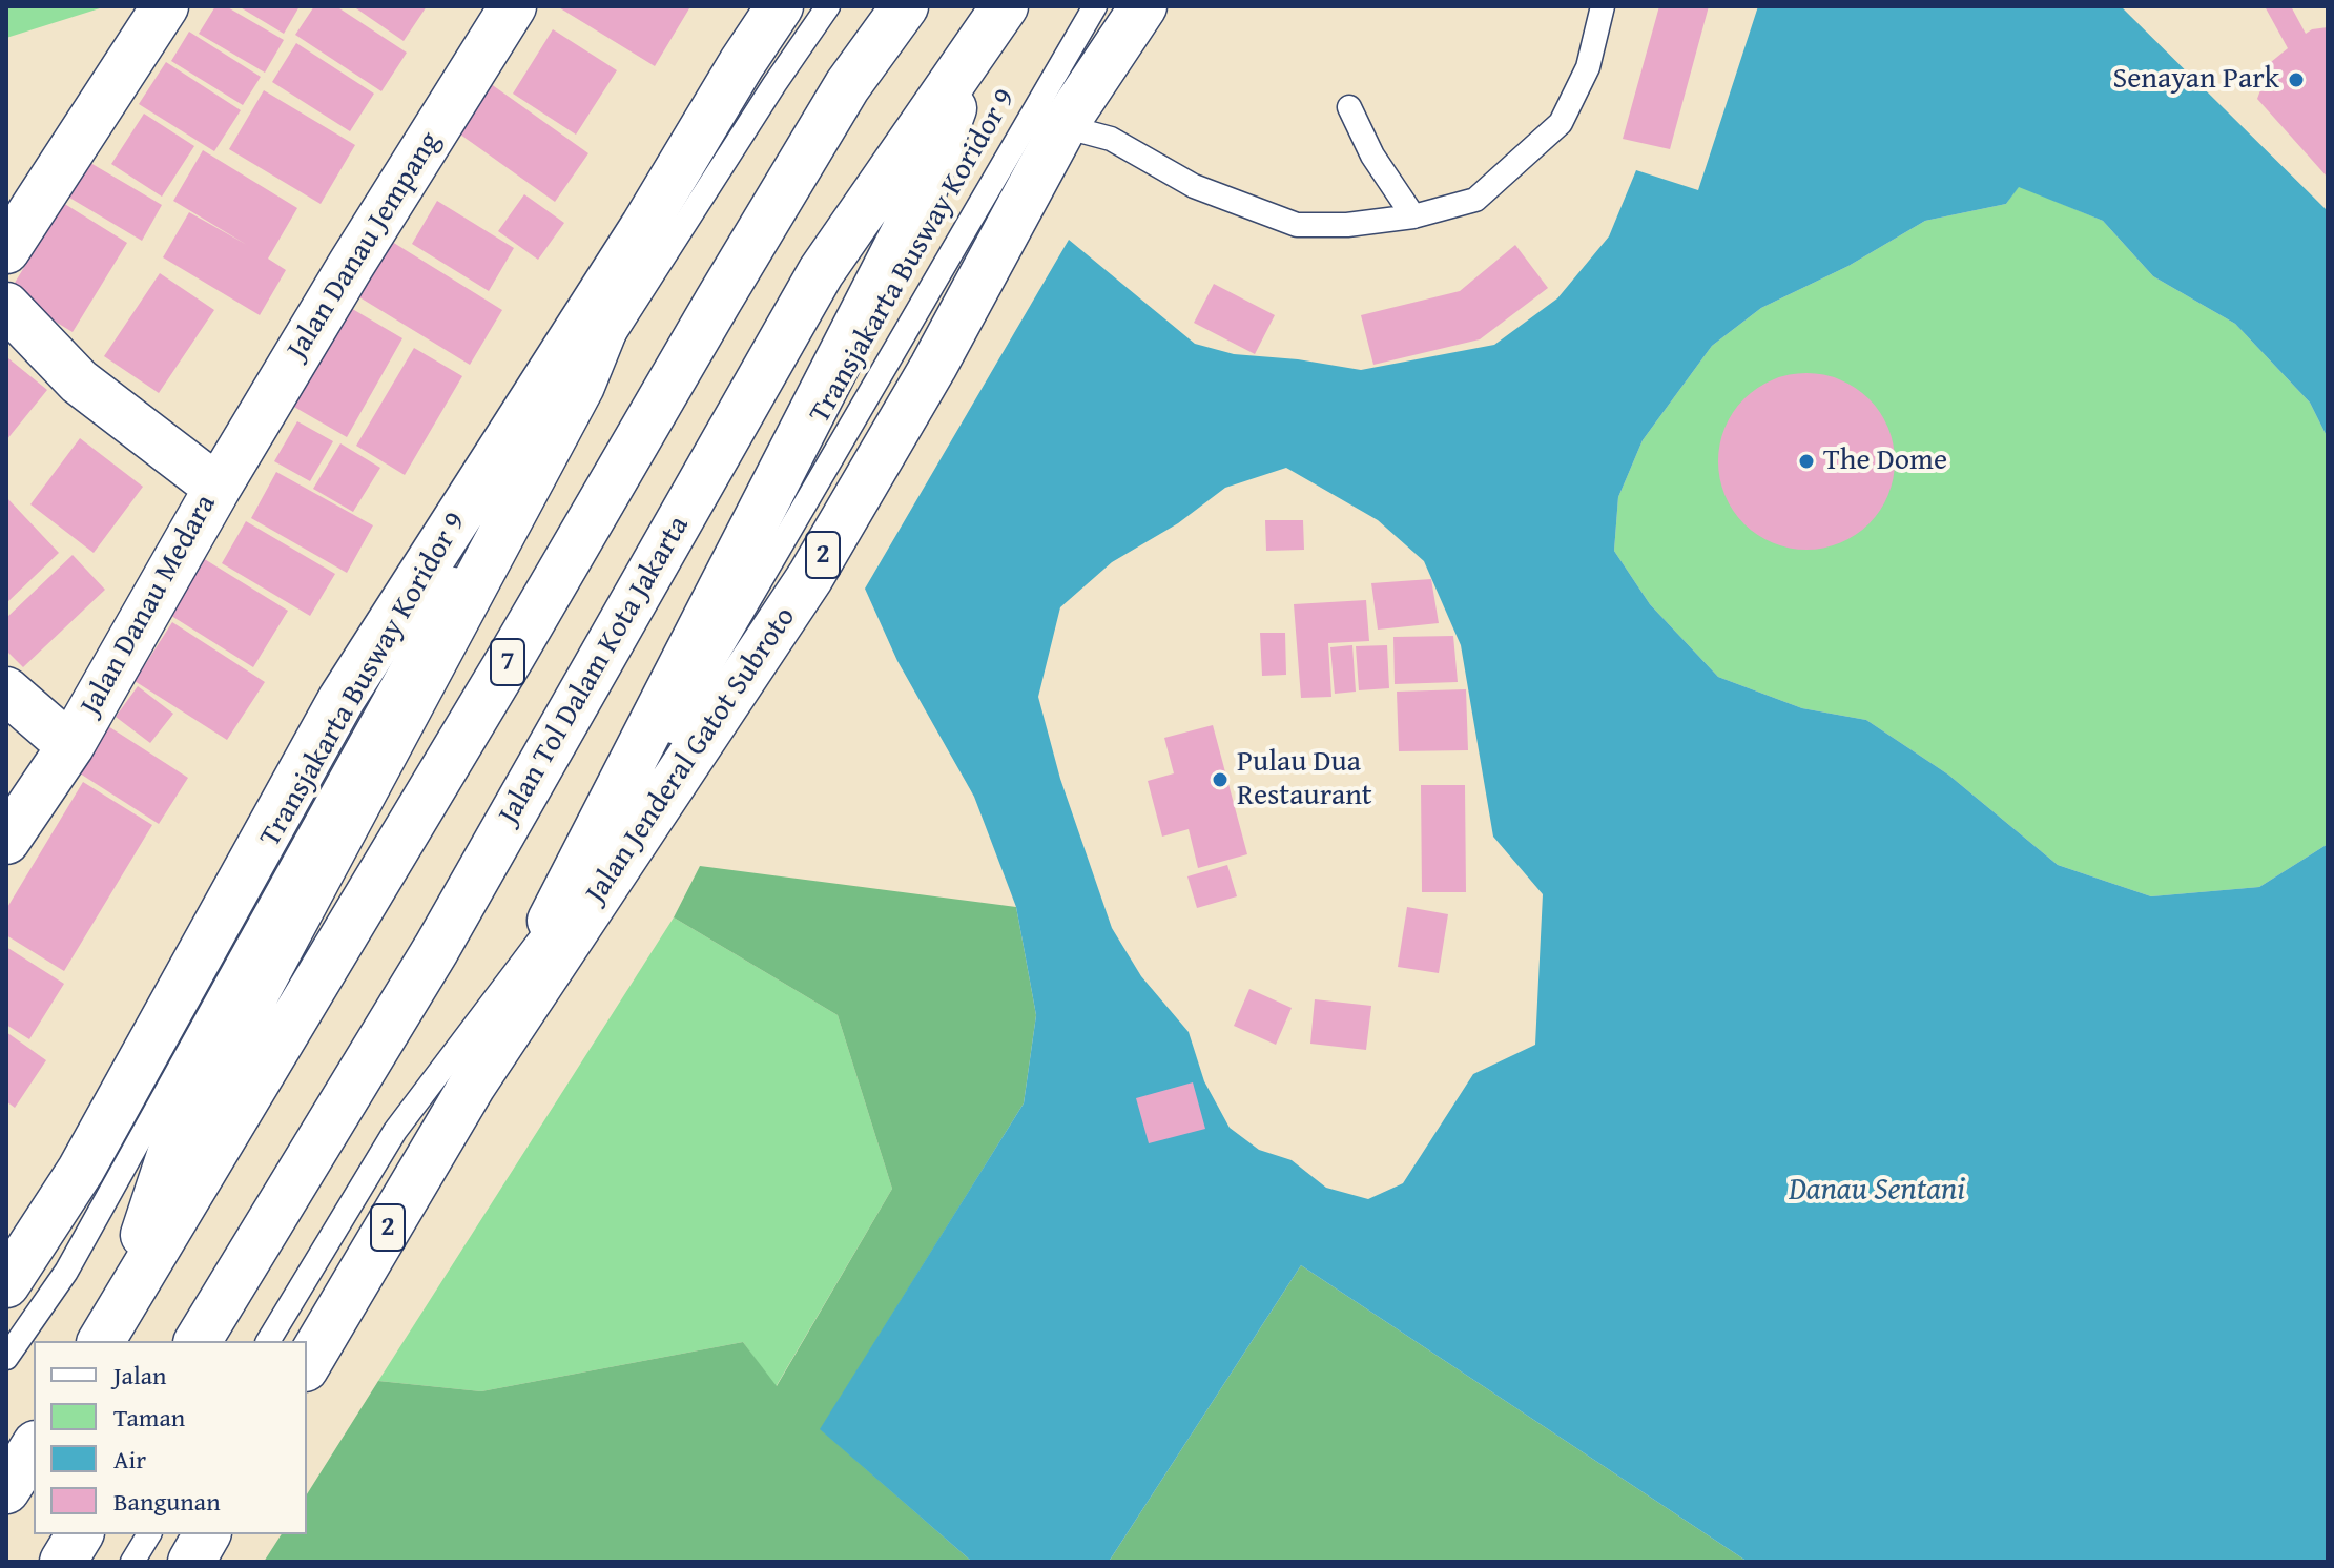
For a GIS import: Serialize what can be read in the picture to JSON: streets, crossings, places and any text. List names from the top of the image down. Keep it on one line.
{"streets":{"main road":["Jalan Danau Jempang","2","Jalan Danau Medara","7","Jalan Tol Dalam Kota Jakarta","Jalan Jenderal Gatot Subroto"],"lane":["Transjakarta Busway Koridor 9"]},"crossings":[["Jalan Danau Jempang","Jalan Danau Medara"]],"water":["Danau Sentani"],"places":["Senayan Park","The Dome","Pulau Dua Restaurant"],"legend":["Jalan","Taman","Air","Bangunan"]}
